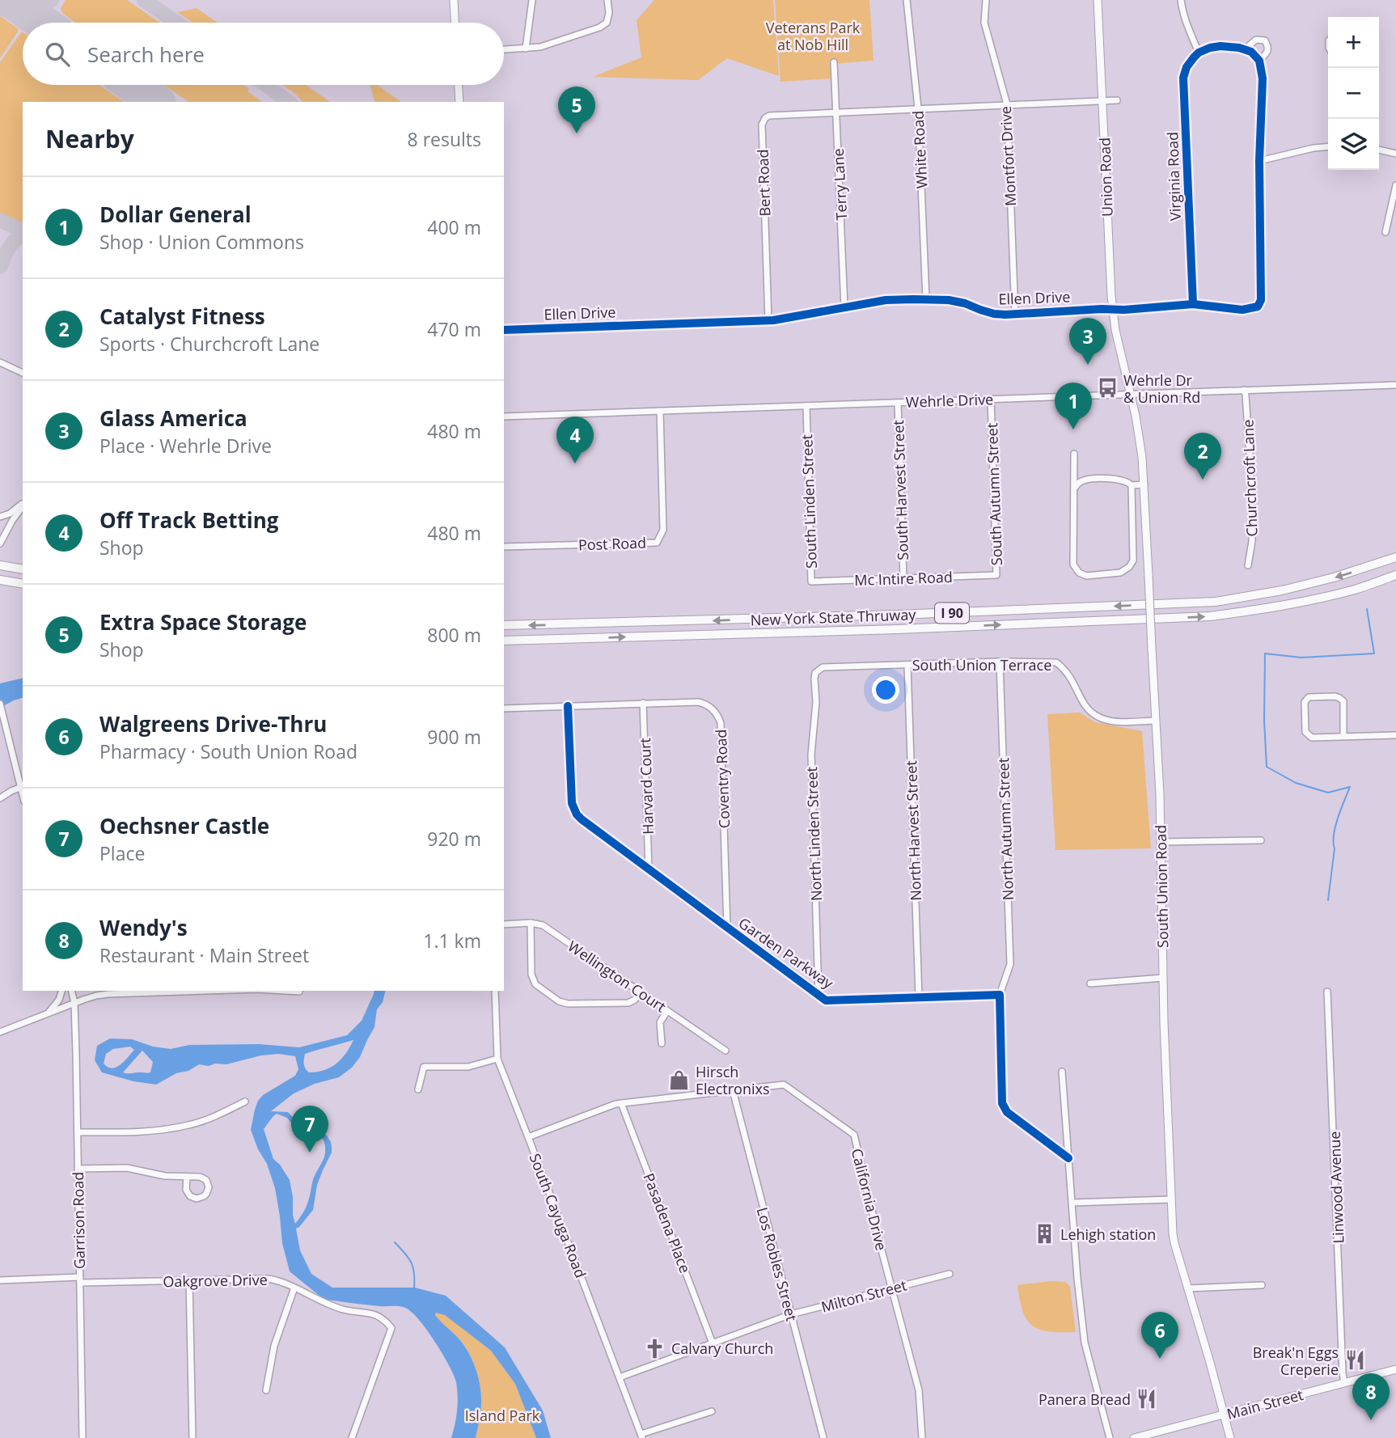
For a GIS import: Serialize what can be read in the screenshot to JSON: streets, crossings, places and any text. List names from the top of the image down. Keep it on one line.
{"streets":{"highway":["I 90","New York State Thruway"],"main road":["Union Road","South Union Road","Main Street"],"street":["White Road","Montfort Drive","Virginia Road","Bert Road","Terry Lane","Ellen Drive","Wehrle Drive","Churchcroft Lane","South Harvest Street","South Autumn Street","South Linden Street","Post Road","Mc Intire Road","South Union Terrace","Coventry Road","Harvard Court","North Autumn Street","North Harvest Street","North Linden Street","Garden Parkway","Wellington Court","Linwood Avenue","California Drive","South Cayuga Road","Garrison Road","Pasadena Place","Los Robles Street","Oakgrove Drive","Milton Street"]},"crossings":[["White Road","Bert Road"],["White Road","Ellen Drive"],["Montfort Drive","Bert Road"],["Montfort Drive","Ellen Drive"],["Virginia Road","Ellen Drive"],["Union Road","Bert Road"],["Union Road","Ellen Drive"],["Union Road","South Union Road"],["Bert Road","Terry Lane"],["Bert Road","Ellen Drive"],["Terry Lane","Ellen Drive"],["Wehrle Drive","Churchcroft Lane"],["Wehrle Drive","South Harvest Street"],["Wehrle Drive","South Autumn Street"],["Wehrle Drive","South Linden Street"],["Wehrle Drive","Post Road"],["Wehrle Drive","South Union Road"],["South Harvest Street","Mc Intire Road"],["South Autumn Street","Mc Intire Road"],["South Linden Street","Mc Intire Road"],["South Union Terrace","North Autumn Street"],["South Union Terrace","North Harvest Street"],["South Union Terrace","North Linden Street"],["South Union Terrace","South Union Road"],["Coventry Road","Harvard Court"],["Coventry Road","Garden Parkway"],["Harvard Court","Garden Parkway"],["North Autumn Street","Garden Parkway"],["North Harvest Street","Garden Parkway"],["North Linden Street","Garden Parkway"],["South Union Road","Main Street"],["Linwood Avenue","Main Street"],["California Drive","South Cayuga Road"],["California Drive","Pasadena Place"],["California Drive","Los Robles Street"],["California Drive","Milton Street"],["South Cayuga Road","Milton Street"],["Garrison Road","Oakgrove Drive"],["Pasadena Place","Milton Street"],["Los Robles Street","Milton Street"]],"parks":["Veterans Park at Nob Hill","Island Park"],"places":{"bus stop":["Wehrle Dr & Union Rd"],"shop":["Hirsch Electronixs"],"building":["Lehigh station"],"church":["Calvary Church"],"restaurant":["Break'n Eggs Creperie","Panera Bread"]},"page":{"map_buttons":["+","−"],"search":"Search here","pins":["5","3","1","4","2","7","6","8"],"heading":["Nearby","8 results"],"list":[{"mark":"1","name":"Dollar General","note":"Shop · Union Commons","value":"400 m"},{"mark":"2","name":"Catalyst Fitness","note":"Sports · Churchcroft Lane","value":"470 m"},{"mark":"3","name":"Glass America","note":"Place · Wehrle Drive","value":"480 m"},{"mark":"4","name":"Off Track Betting","note":"Shop","value":"480 m"},{"mark":"5","name":"Extra Space Storage","note":"Shop","value":"800 m"},{"mark":"6","name":"Walgreens Drive-Thru","note":"Pharmacy · South Union Road","value":"900 m"},{"mark":"7","name":"Oechsner Castle","note":"Place","value":"920 m"},{"mark":"8","name":"Wendy's","note":"Restaurant · Main Street","value":"1.1 km"}]}}
